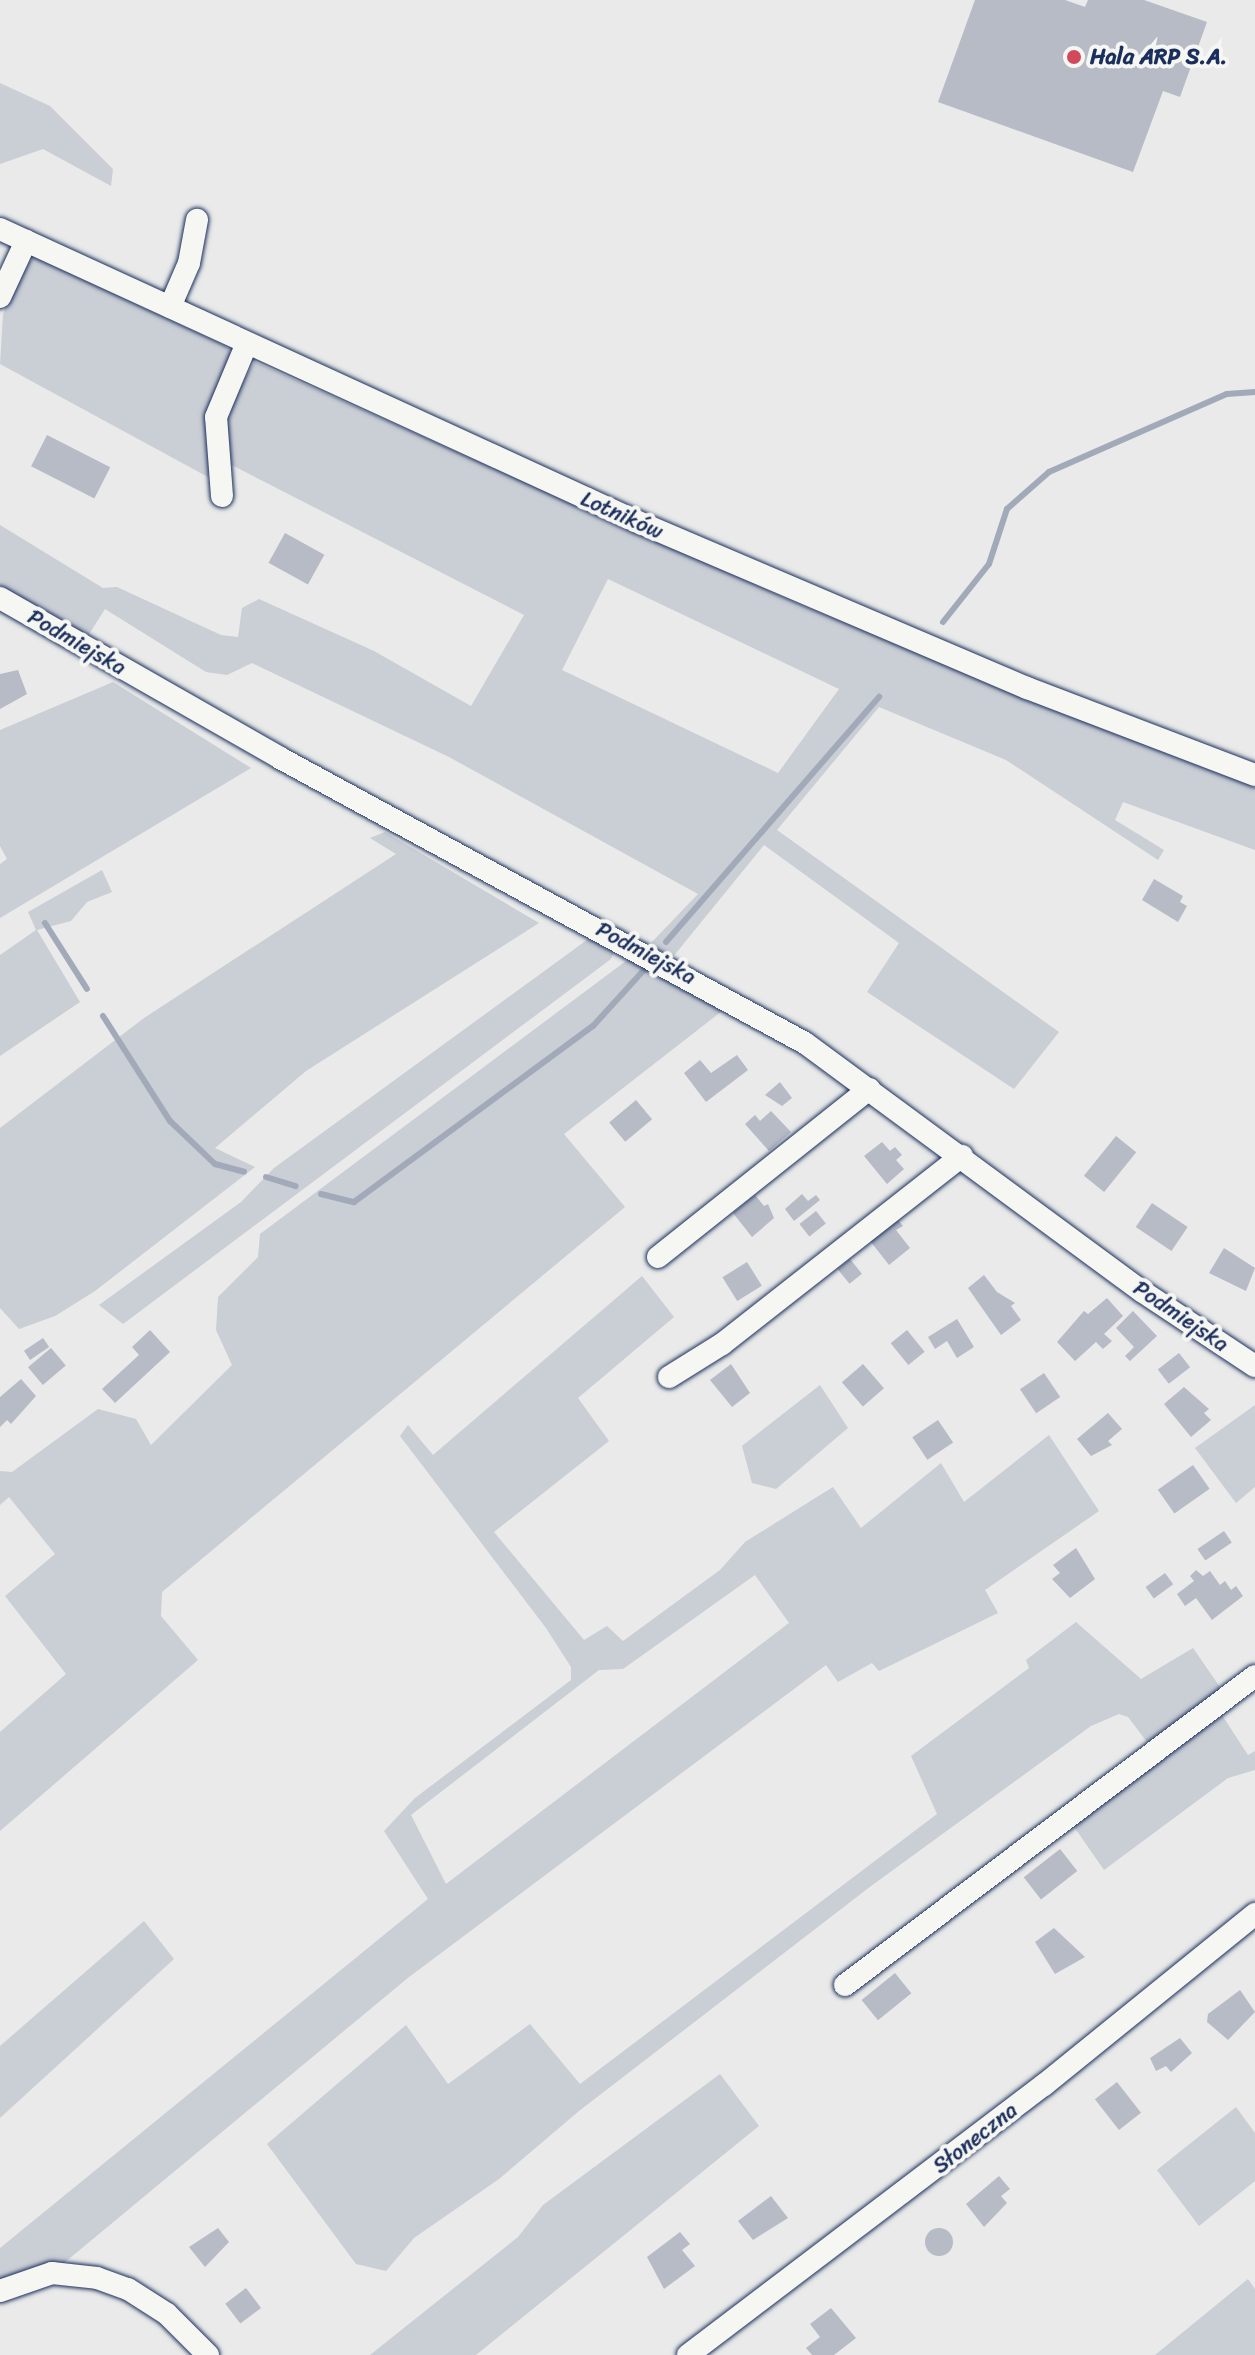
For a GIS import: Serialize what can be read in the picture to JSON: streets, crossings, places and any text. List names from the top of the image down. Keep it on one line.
{"streets":{"street":["Lotników","Podmiejska","Słoneczna"]},"places":["Hala ARP S.A."]}
